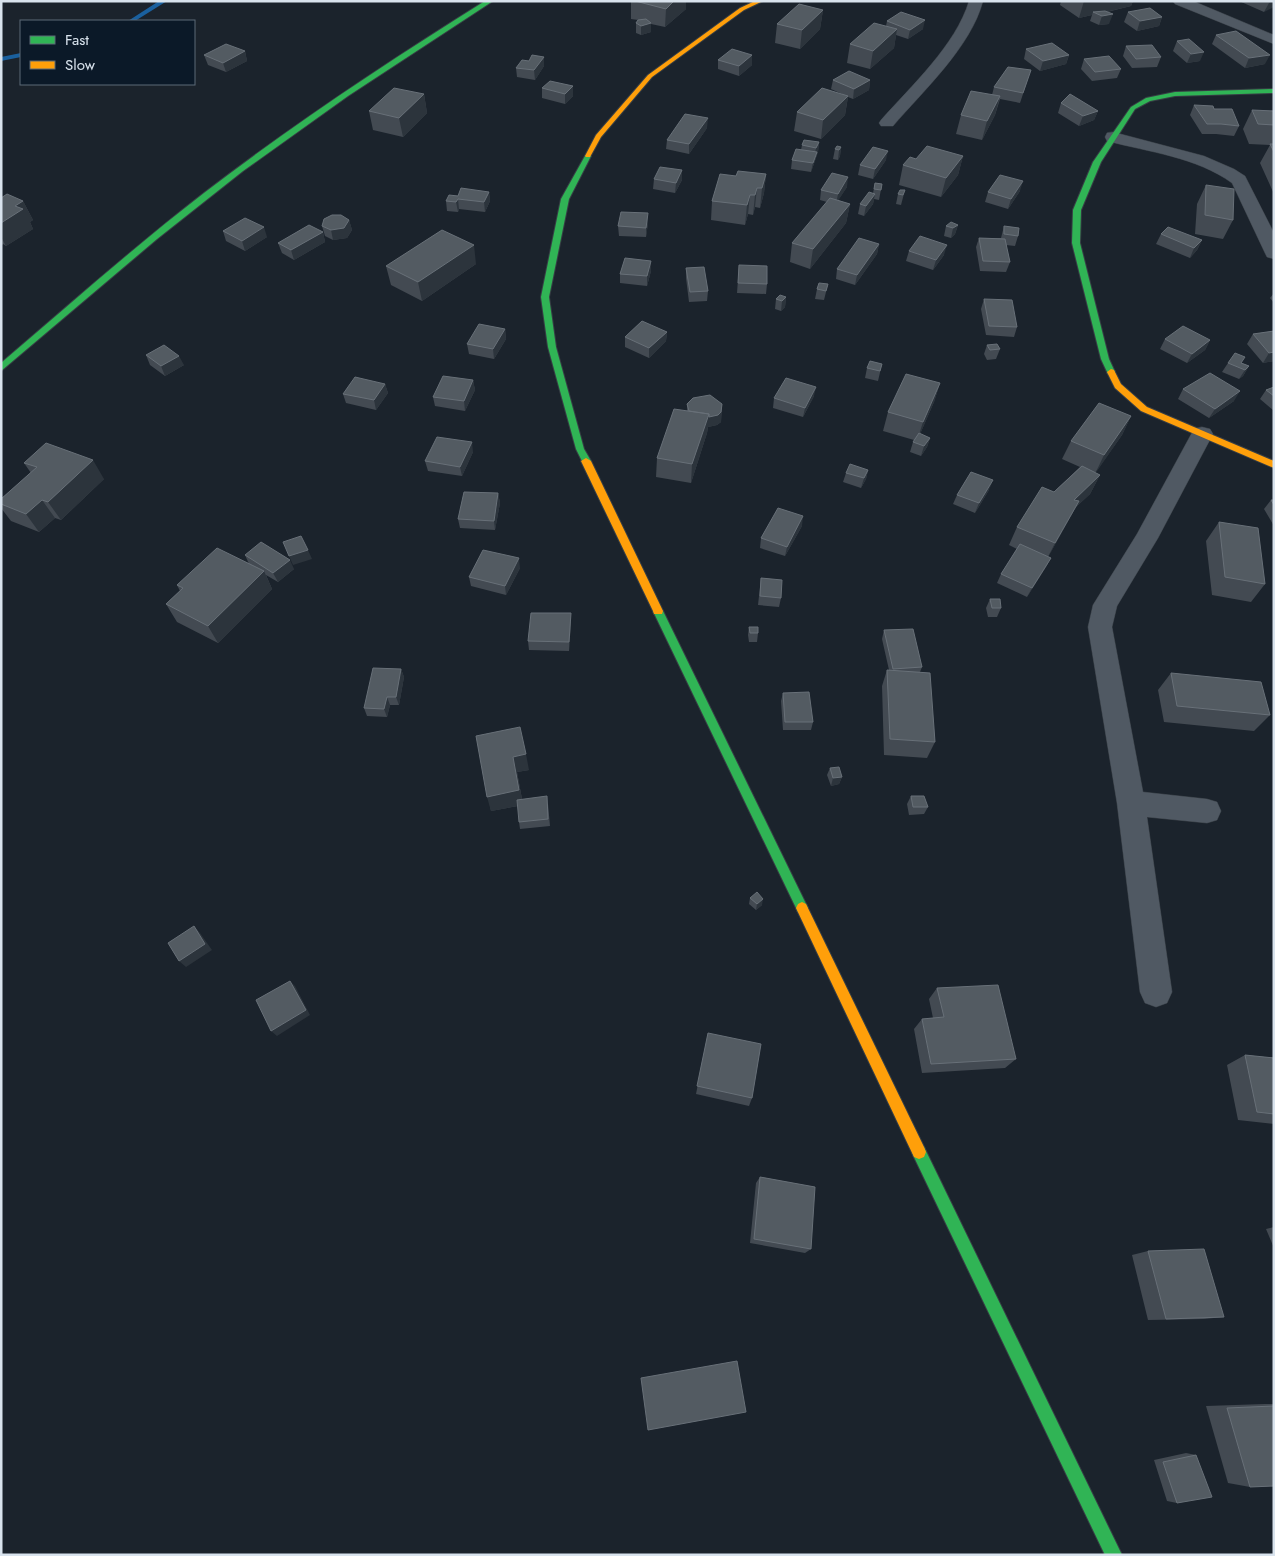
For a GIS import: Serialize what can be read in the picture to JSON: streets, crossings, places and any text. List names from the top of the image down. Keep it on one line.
{"legend":["Fast","Slow"]}
